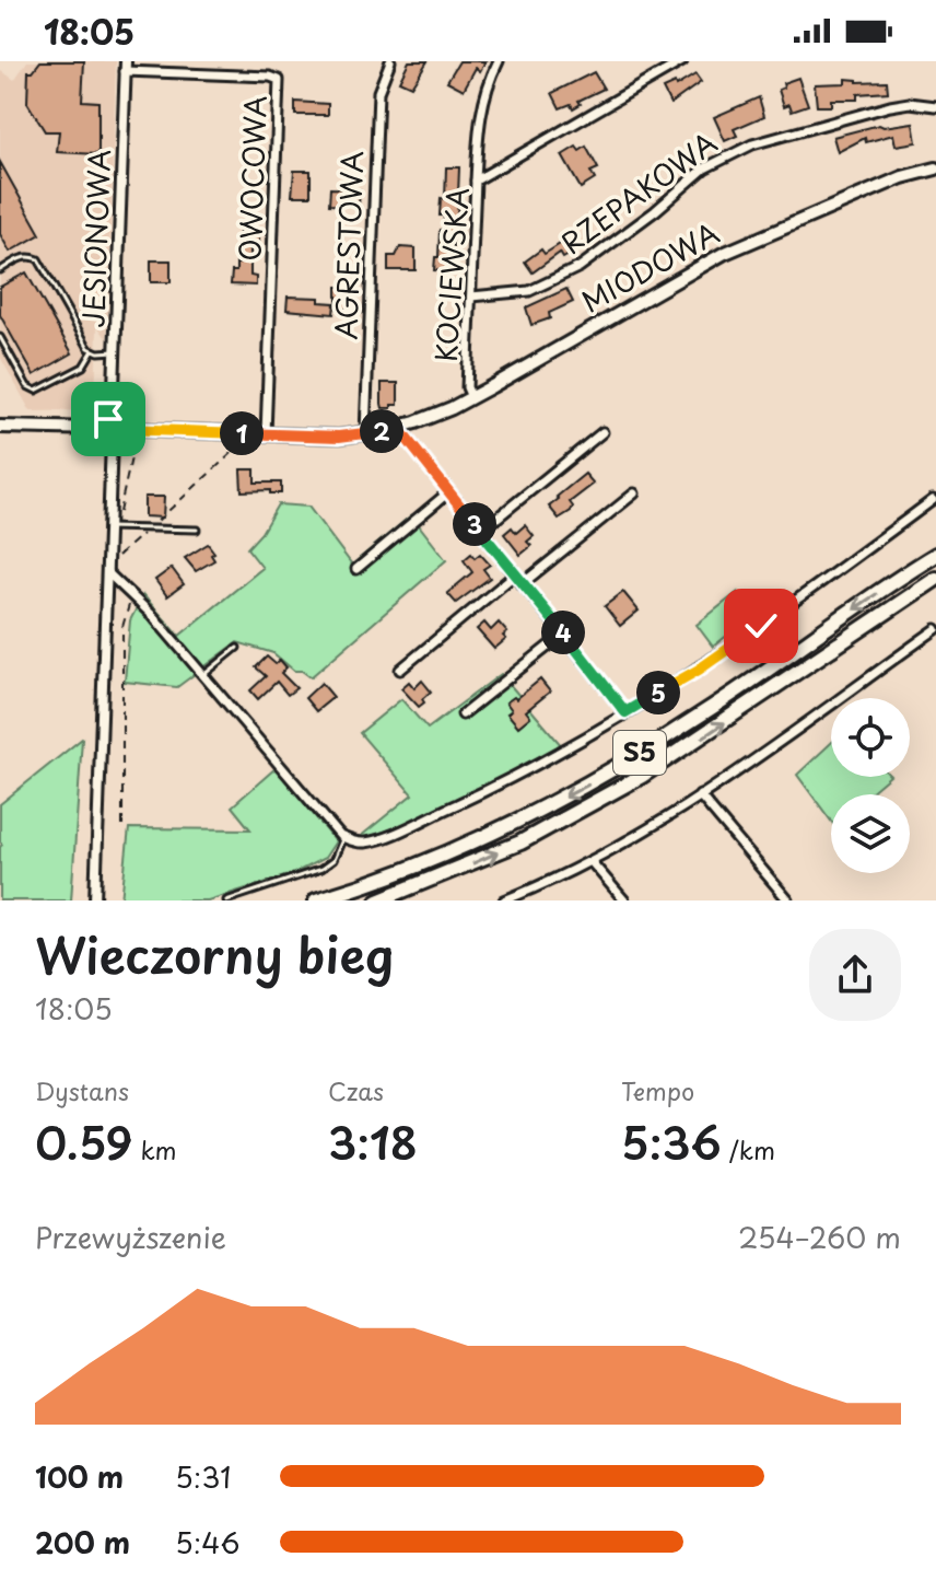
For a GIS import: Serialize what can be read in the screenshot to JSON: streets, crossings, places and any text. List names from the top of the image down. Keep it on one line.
{"streets":{"highway":["S5"],"main road":["MIODOWA"],"street":["OWOCOWA","RZEPAKOWA","JESIONOWA","AGRESTOWA","KOCIEWSKA"]},"crossings":[["OWOCOWA","JESIONOWA"],["OWOCOWA","MIODOWA"],["RZEPAKOWA","KOCIEWSKA"],["JESIONOWA","MIODOWA"],["AGRESTOWA","MIODOWA"],["MIODOWA","KOCIEWSKA"]],"page":{"status":"18:05","pins":["2","1","3","4","5"],"heading":["Wieczorny bieg","18:05"],"stats":[["Dystans","0.59 km"],["Czas","3:18"],["Tempo","5:36 /km"]],"chart":["Przewyższenie","254–260 m"],"list":[{"name":"100 m","note":"5:31"},{"name":"200 m","note":"5:46"}]}}
